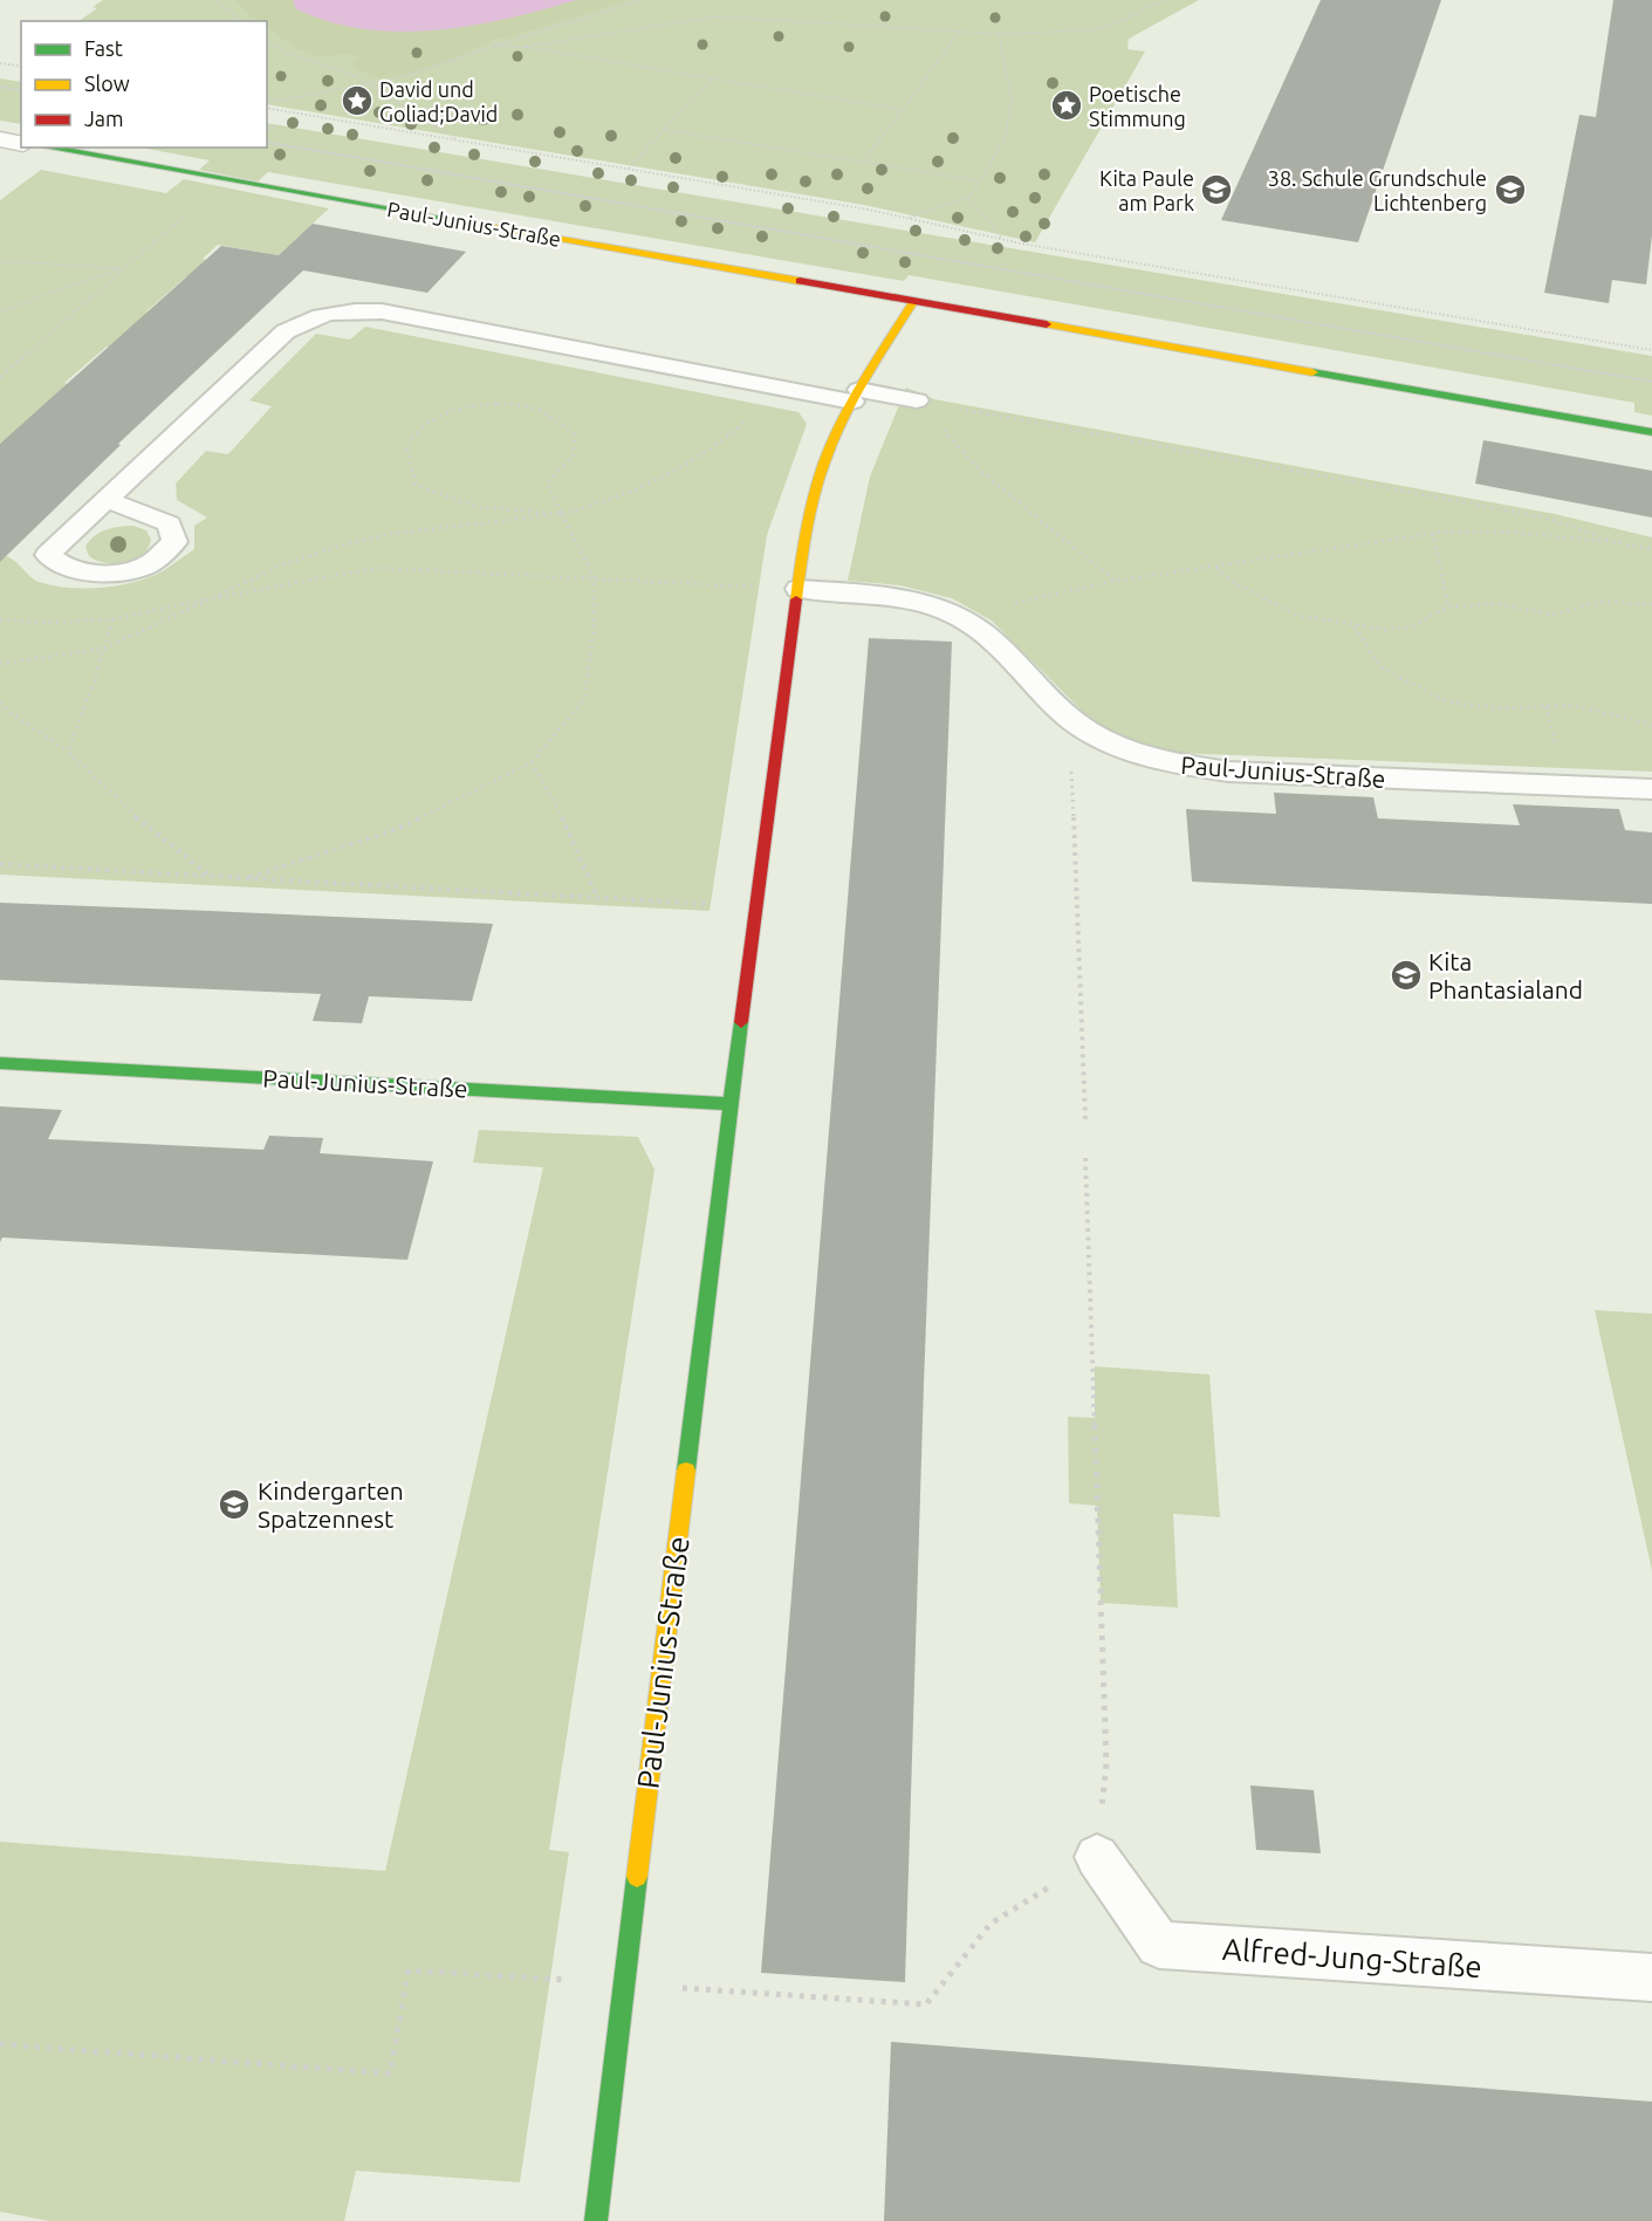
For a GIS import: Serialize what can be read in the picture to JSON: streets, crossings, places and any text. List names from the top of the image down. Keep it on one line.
{"streets":{"street":["Paul-Junius-Straße"],"lane":["Alfred-Jung-Straße"]},"places":{"place":["David und Goliad;David","Poetische Stimmung"],"school or university":["Kita Paule am Park","38. Schule Grundschule Lichtenberg","Kita Phantasialand","Kindergarten Spatzennest"]},"legend":["Fast","Slow","Jam"]}
